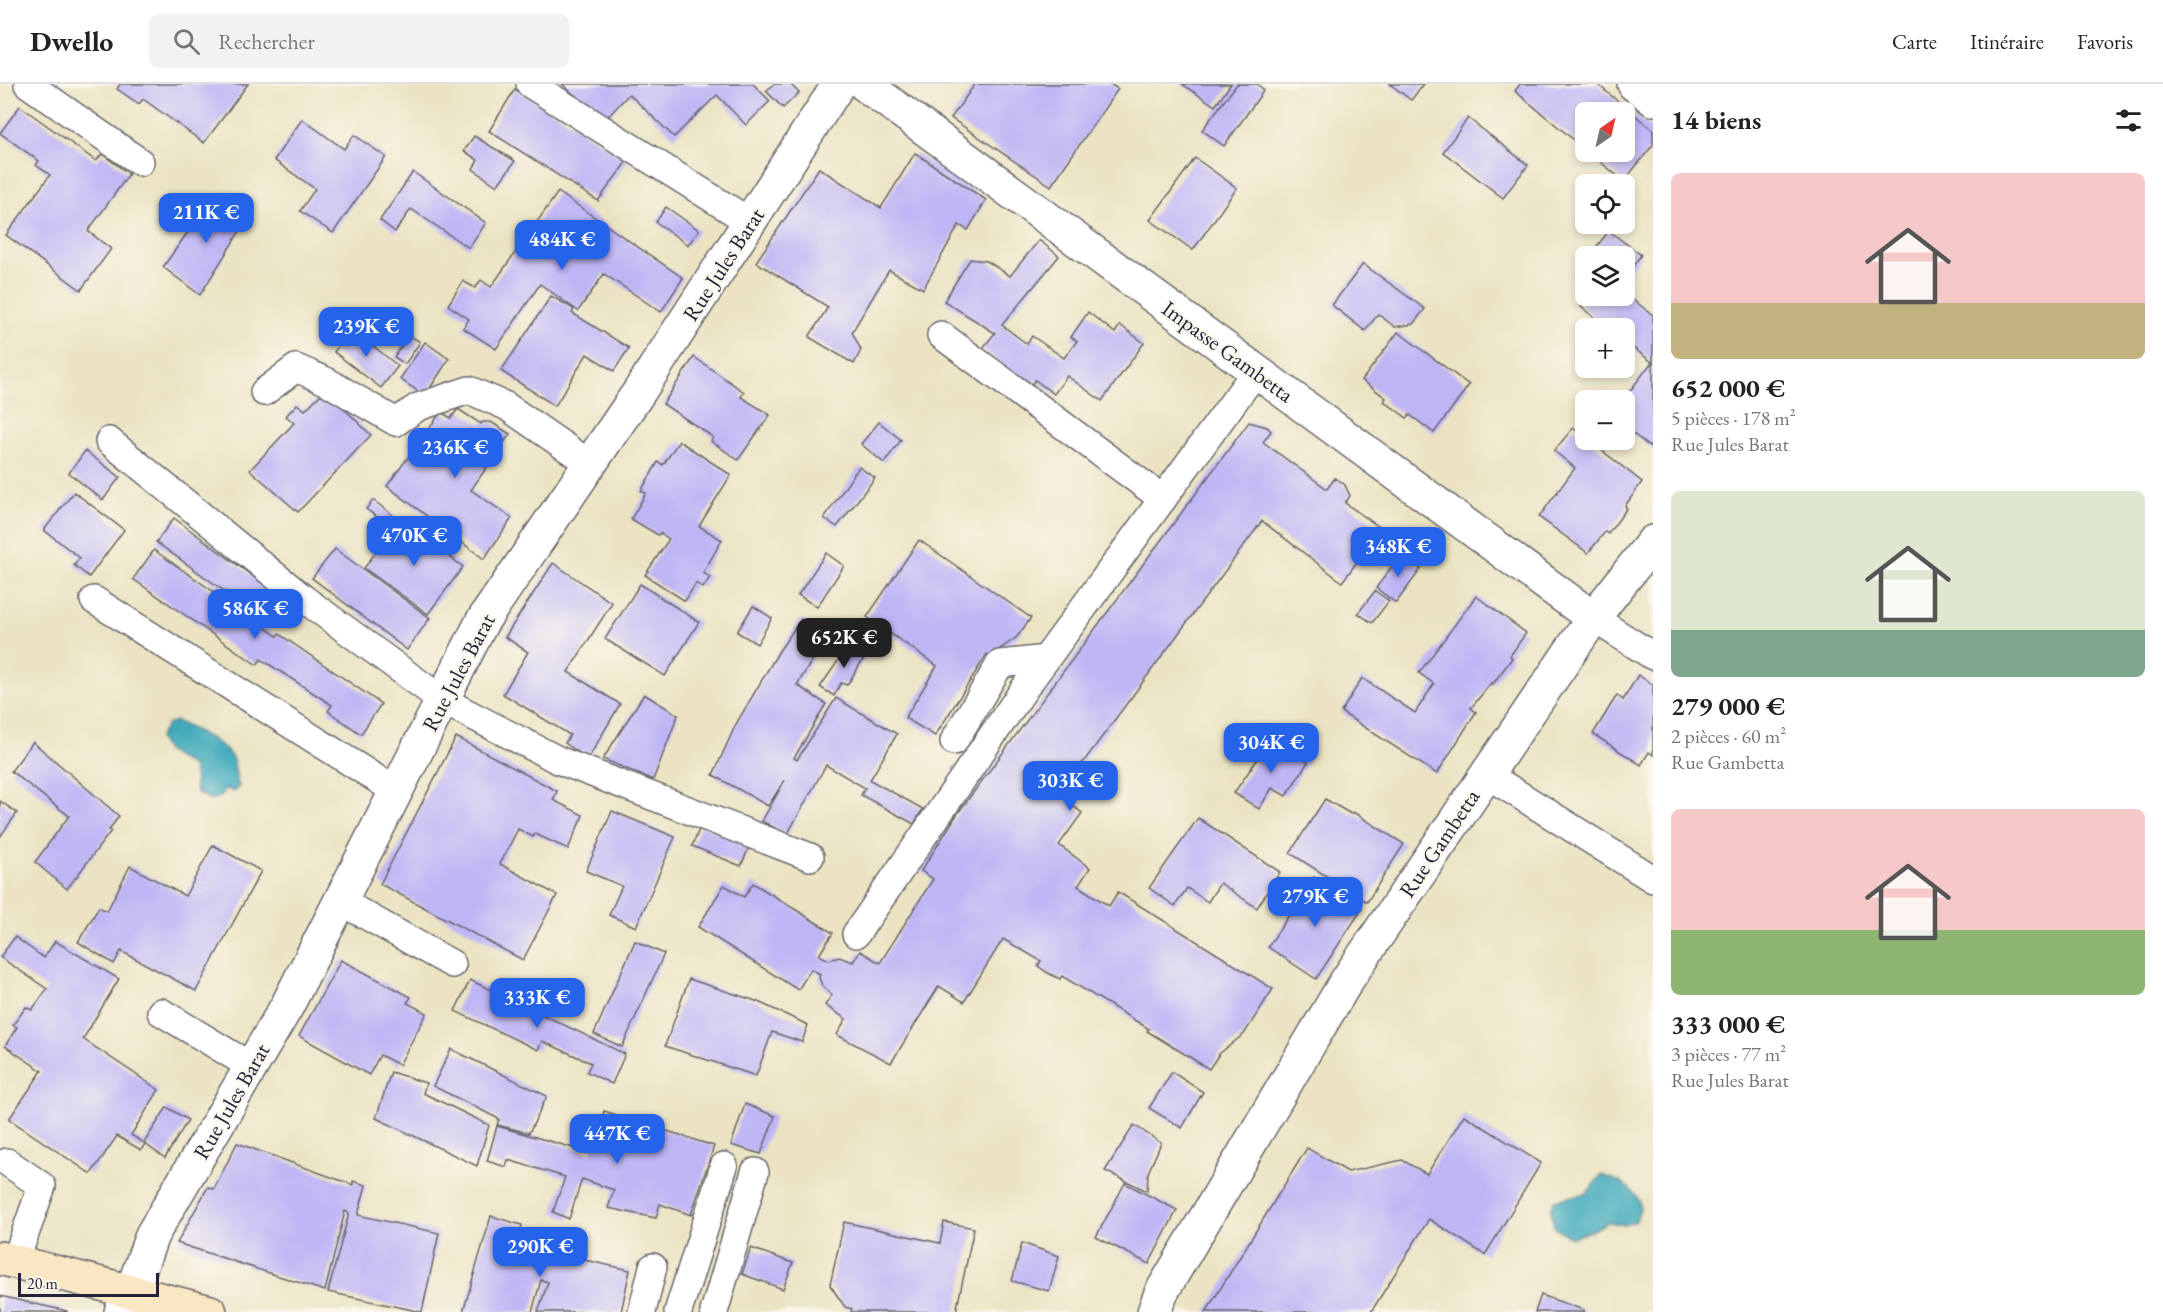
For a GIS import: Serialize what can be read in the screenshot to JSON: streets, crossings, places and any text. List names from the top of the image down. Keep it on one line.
{"streets":{"street":["Rue Jules Barat","Impasse Gambetta","Rue Gambetta"]},"crossings":[["Rue Jules Barat","Impasse Gambetta"],["Impasse Gambetta","Rue Gambetta"]],"scale_bar":"20 m","north":"top right","page":{"header":"Dwello","search":"Rechercher","nav":["Carte","Itinéraire","Favoris"],"heading":"14 biens","map_buttons":["+","−"],"list":[{"name":"652 000 €","note":"5 pièces · 178 m² · Rue Jules Barat"},{"name":"279 000 €","note":"2 pièces · 60 m² · Rue Gambetta"},{"name":"333 000 €","note":"3 pièces · 77 m² · Rue Jules Barat"}],"price":["211K €","484K €","239K €","236K €","470K €","348K €","586K €","652K €","304K €","303K €","279K €","333K €","447K €","290K €"],"scale":"20 m"}}
